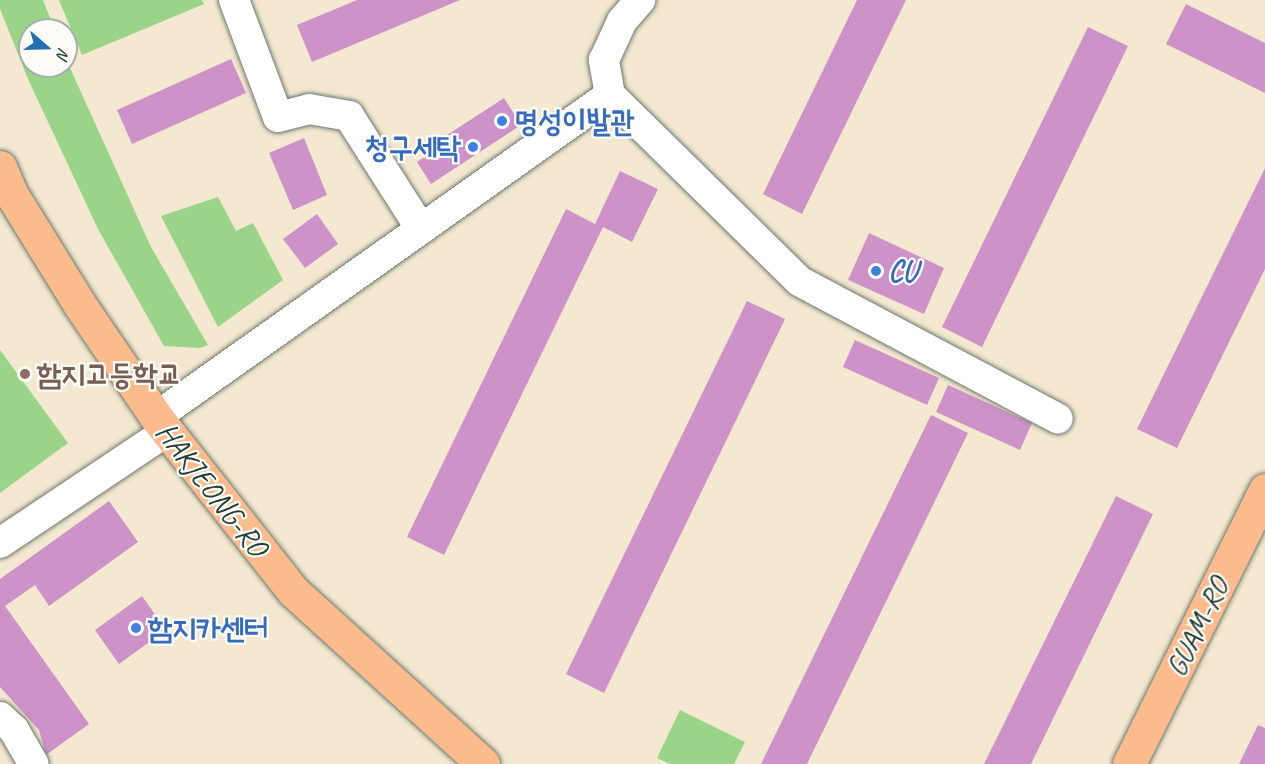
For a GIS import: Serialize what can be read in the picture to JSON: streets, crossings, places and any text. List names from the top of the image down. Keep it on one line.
{"streets":{"main road":["HAKJEONG-RO","GUAM-RO"]},"places":["명성이발관","청구세탁","CU","함지고등학교","함지카센터"],"north":"right"}
